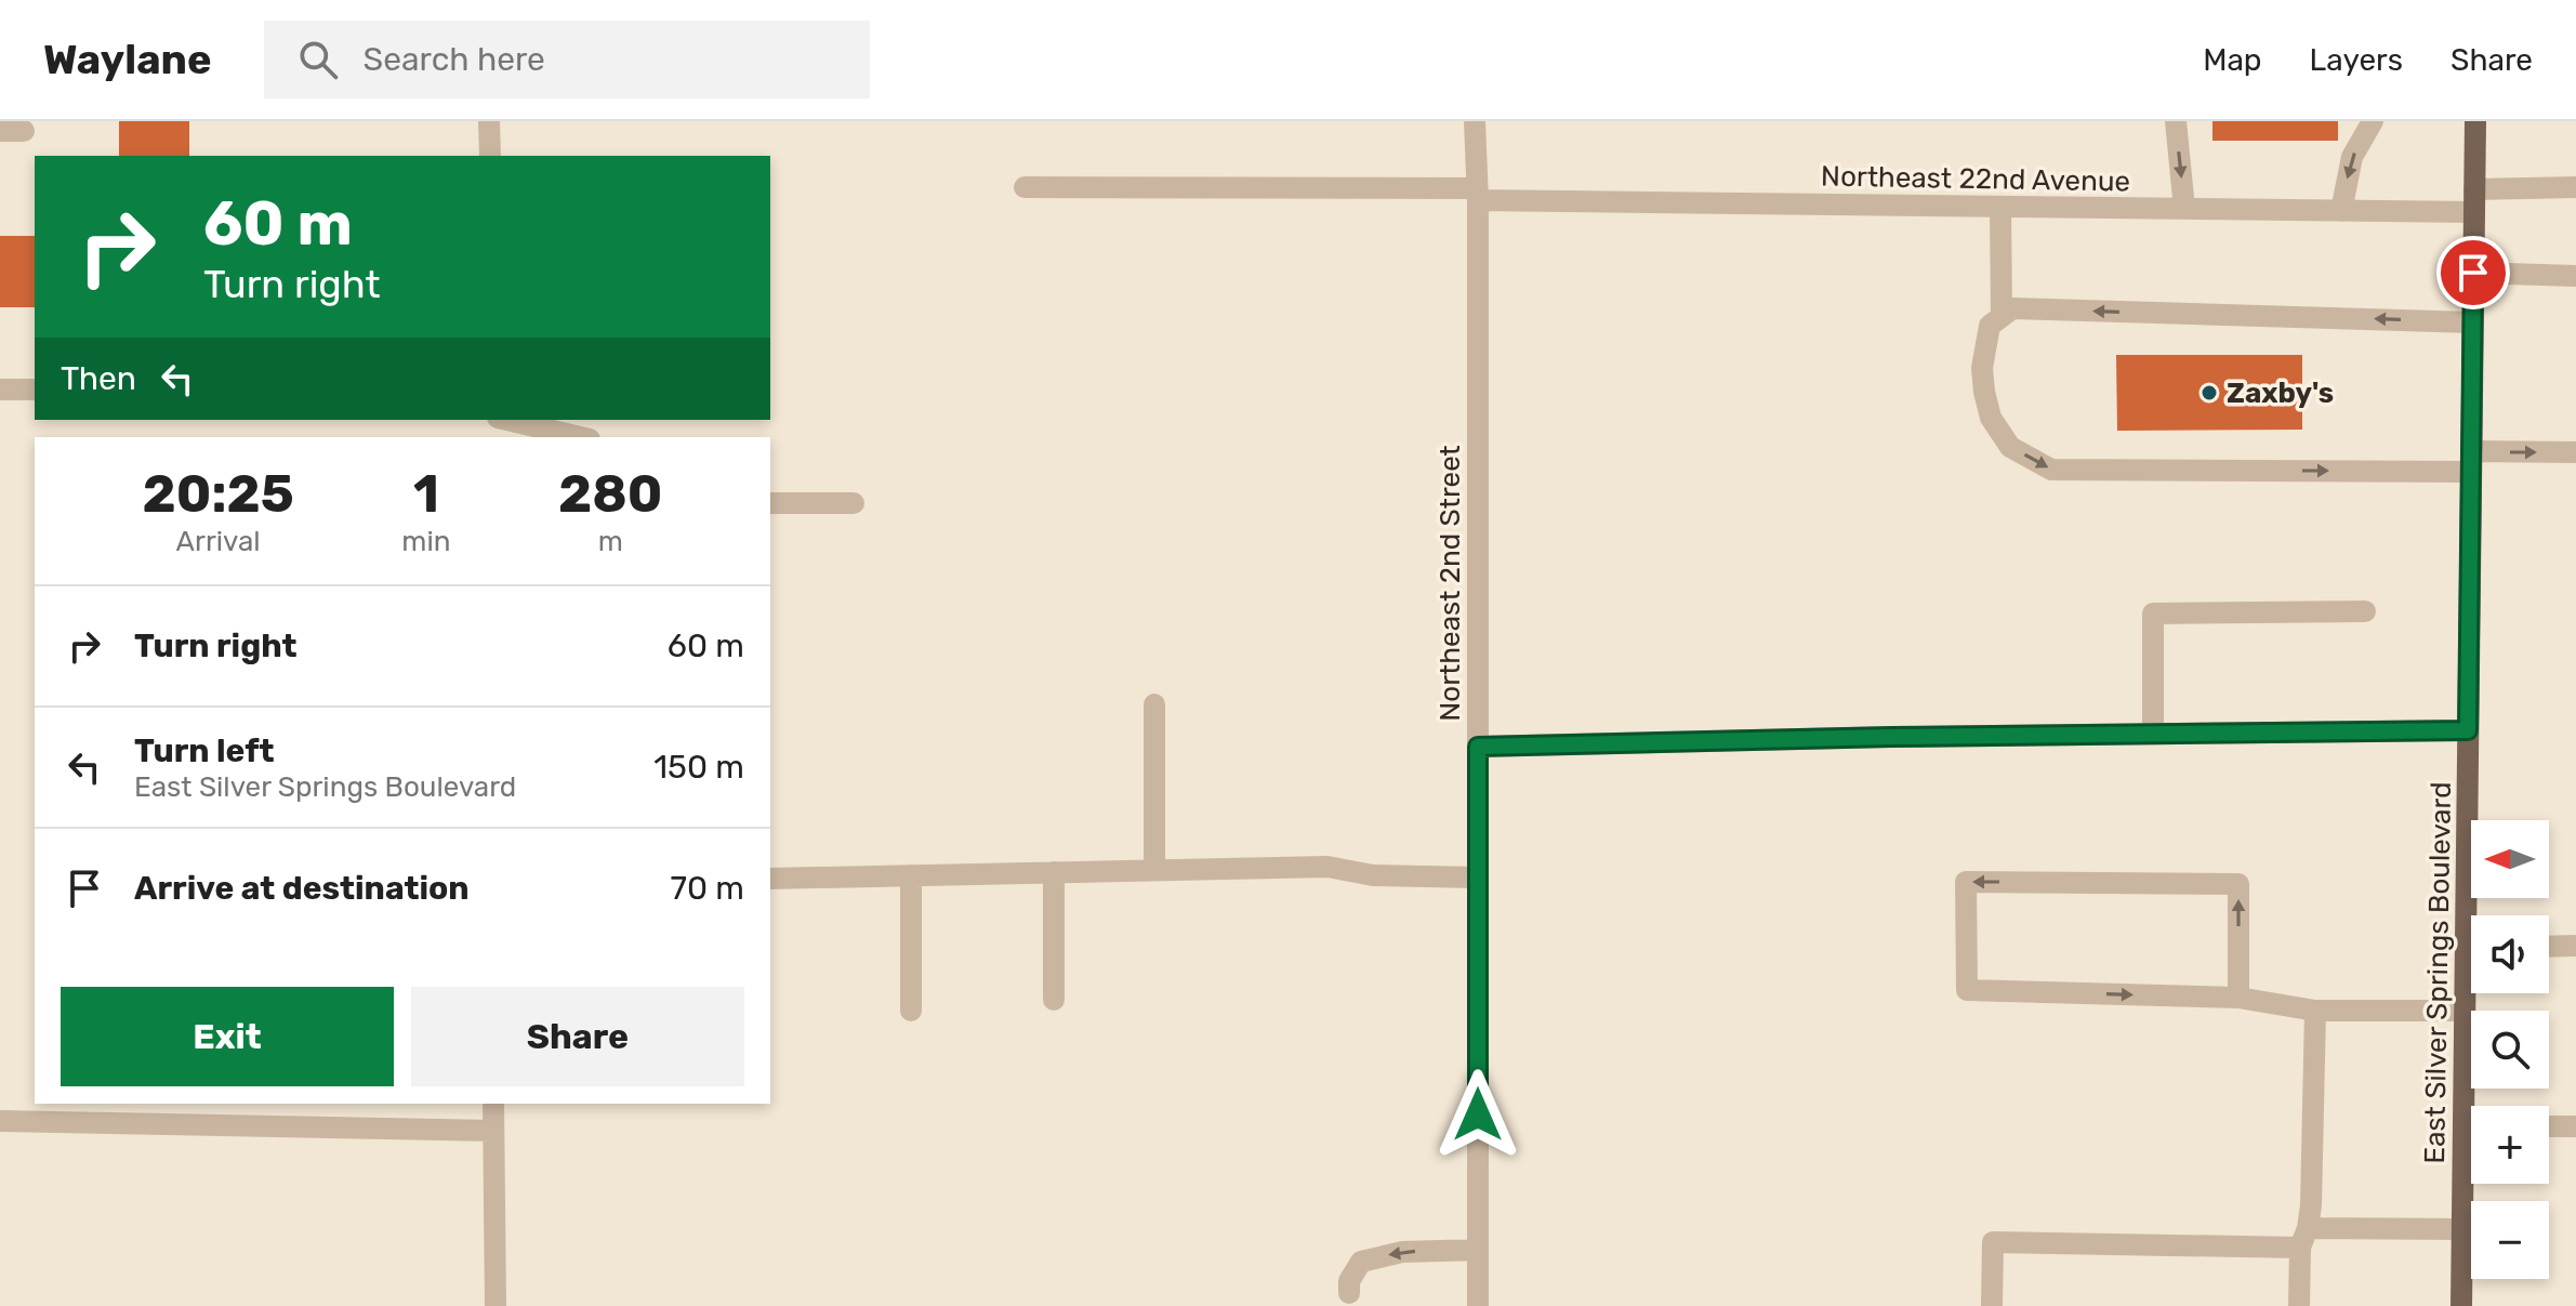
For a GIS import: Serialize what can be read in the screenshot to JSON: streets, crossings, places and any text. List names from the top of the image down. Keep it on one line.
{"streets":{"main road":["East Silver Springs Boulevard"],"street":["Northeast 22nd Avenue","Northeast 2nd Street"]},"crossings":[["Northeast 22nd Avenue","Northeast 2nd Street"],["Northeast 22nd Avenue","East Silver Springs Boulevard"]],"places":["Zaxby's"],"north":"left","page":{"header":"Waylane","search":"Search here","nav":["Map","Layers","Share"],"turn":["60 m","Turn right"],"then":"Then","eta":["20:25","Arrival","1","min","280","m"],"list":[{"name":"Turn right","value":"60 m"},{"name":"Turn left","note":"East Silver Springs Boulevard","value":"150 m"},{"name":"Arrive at destination","value":"70 m"}],"map_buttons":["+","−"],"buttons":["Exit","Share"]}}
